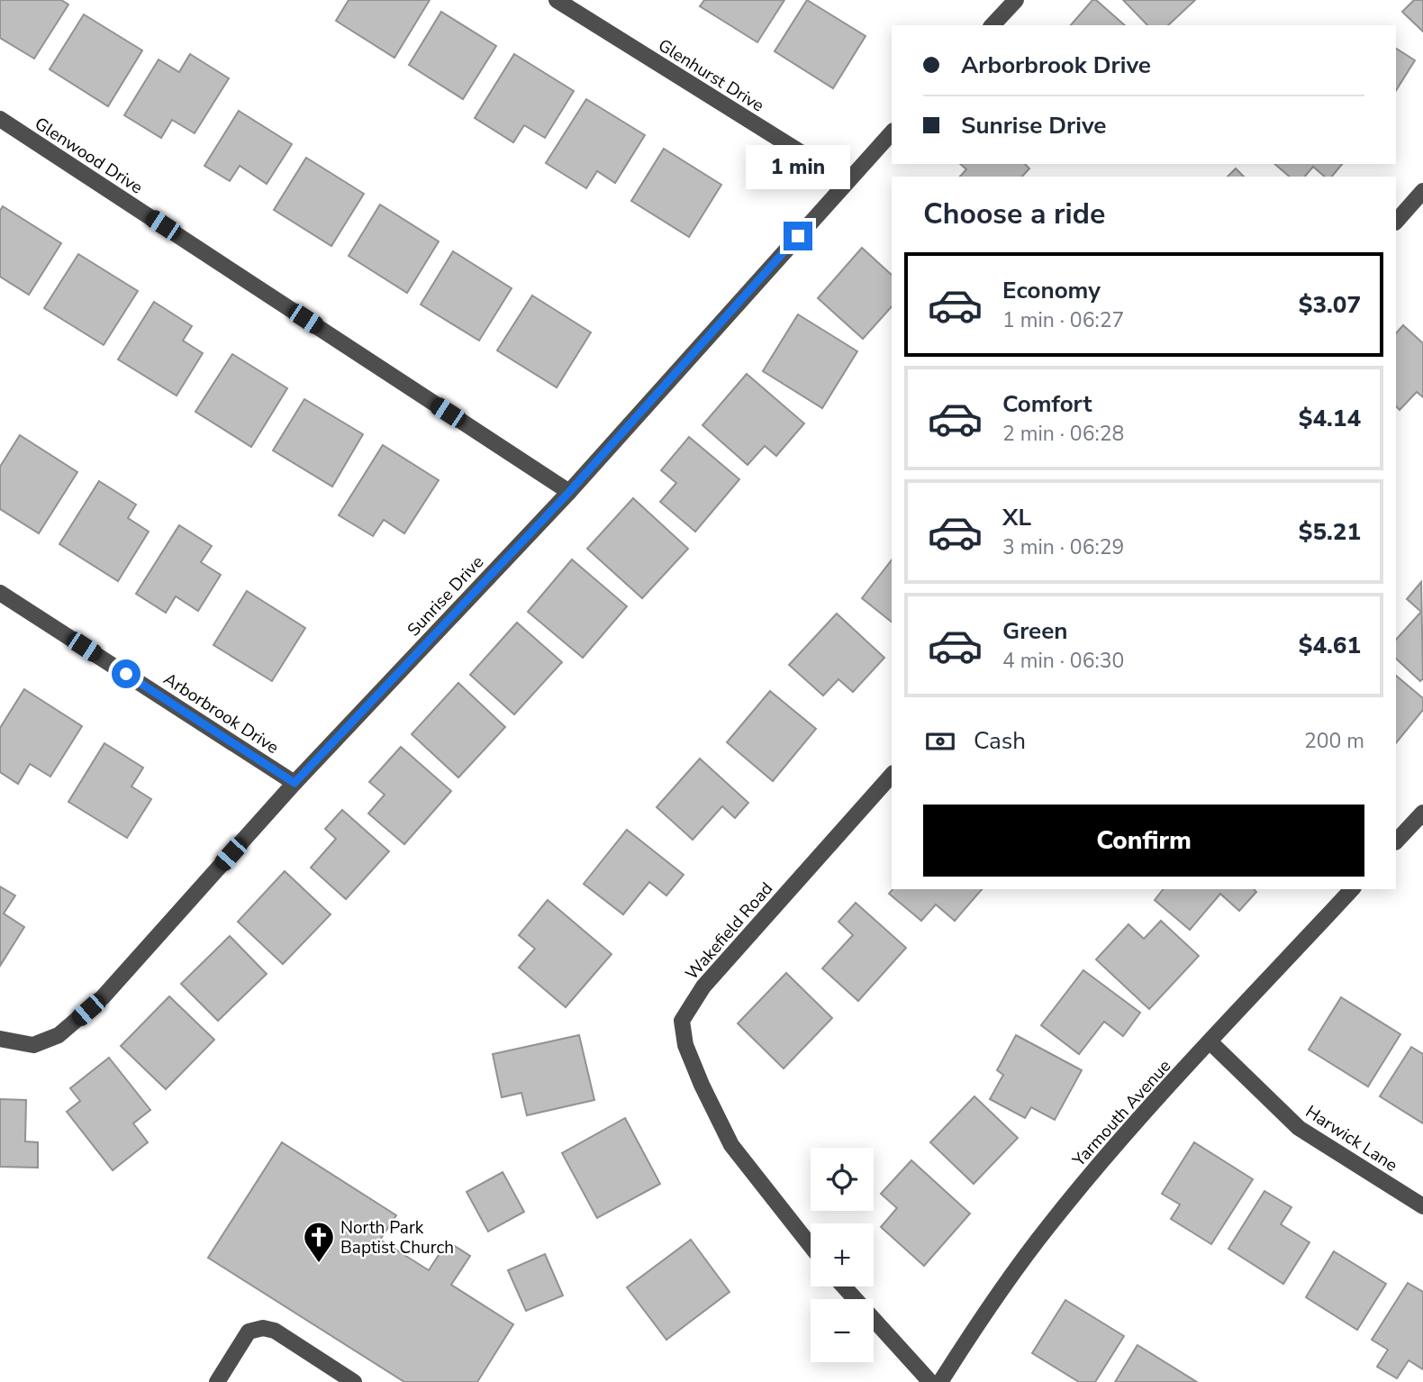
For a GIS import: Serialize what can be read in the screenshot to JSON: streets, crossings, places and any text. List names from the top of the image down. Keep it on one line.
{"streets":{"street":["Glenhurst Drive","Glenwood Drive","Sunrise Drive","Arborbrook Drive","Wakefield Road","Yarmouth Avenue","Harwick Lane"]},"crossings":[["Glenhurst Drive","Sunrise Drive"],["Glenwood Drive","Sunrise Drive"],["Sunrise Drive","Arborbrook Drive"],["Yarmouth Avenue","Harwick Lane"]],"places":{"church":["North Park Baptist Church"]},"page":{"banner":["Arborbrook Drive","Sunrise Drive"],"bubble":"1 min","heading":"Choose a ride","list":[{"name":"Economy","note":"1 min · 06:27","value":"$3.07"},{"name":"Comfort","note":"2 min · 06:28","value":"$4.14"},{"name":"XL","note":"3 min · 06:29","value":"$5.21"},{"name":"Green","note":"4 min · 06:30","value":"$4.61"}],"pay":["Cash","200 m"],"buttons":"Confirm","map_buttons":["+","−"]}}
